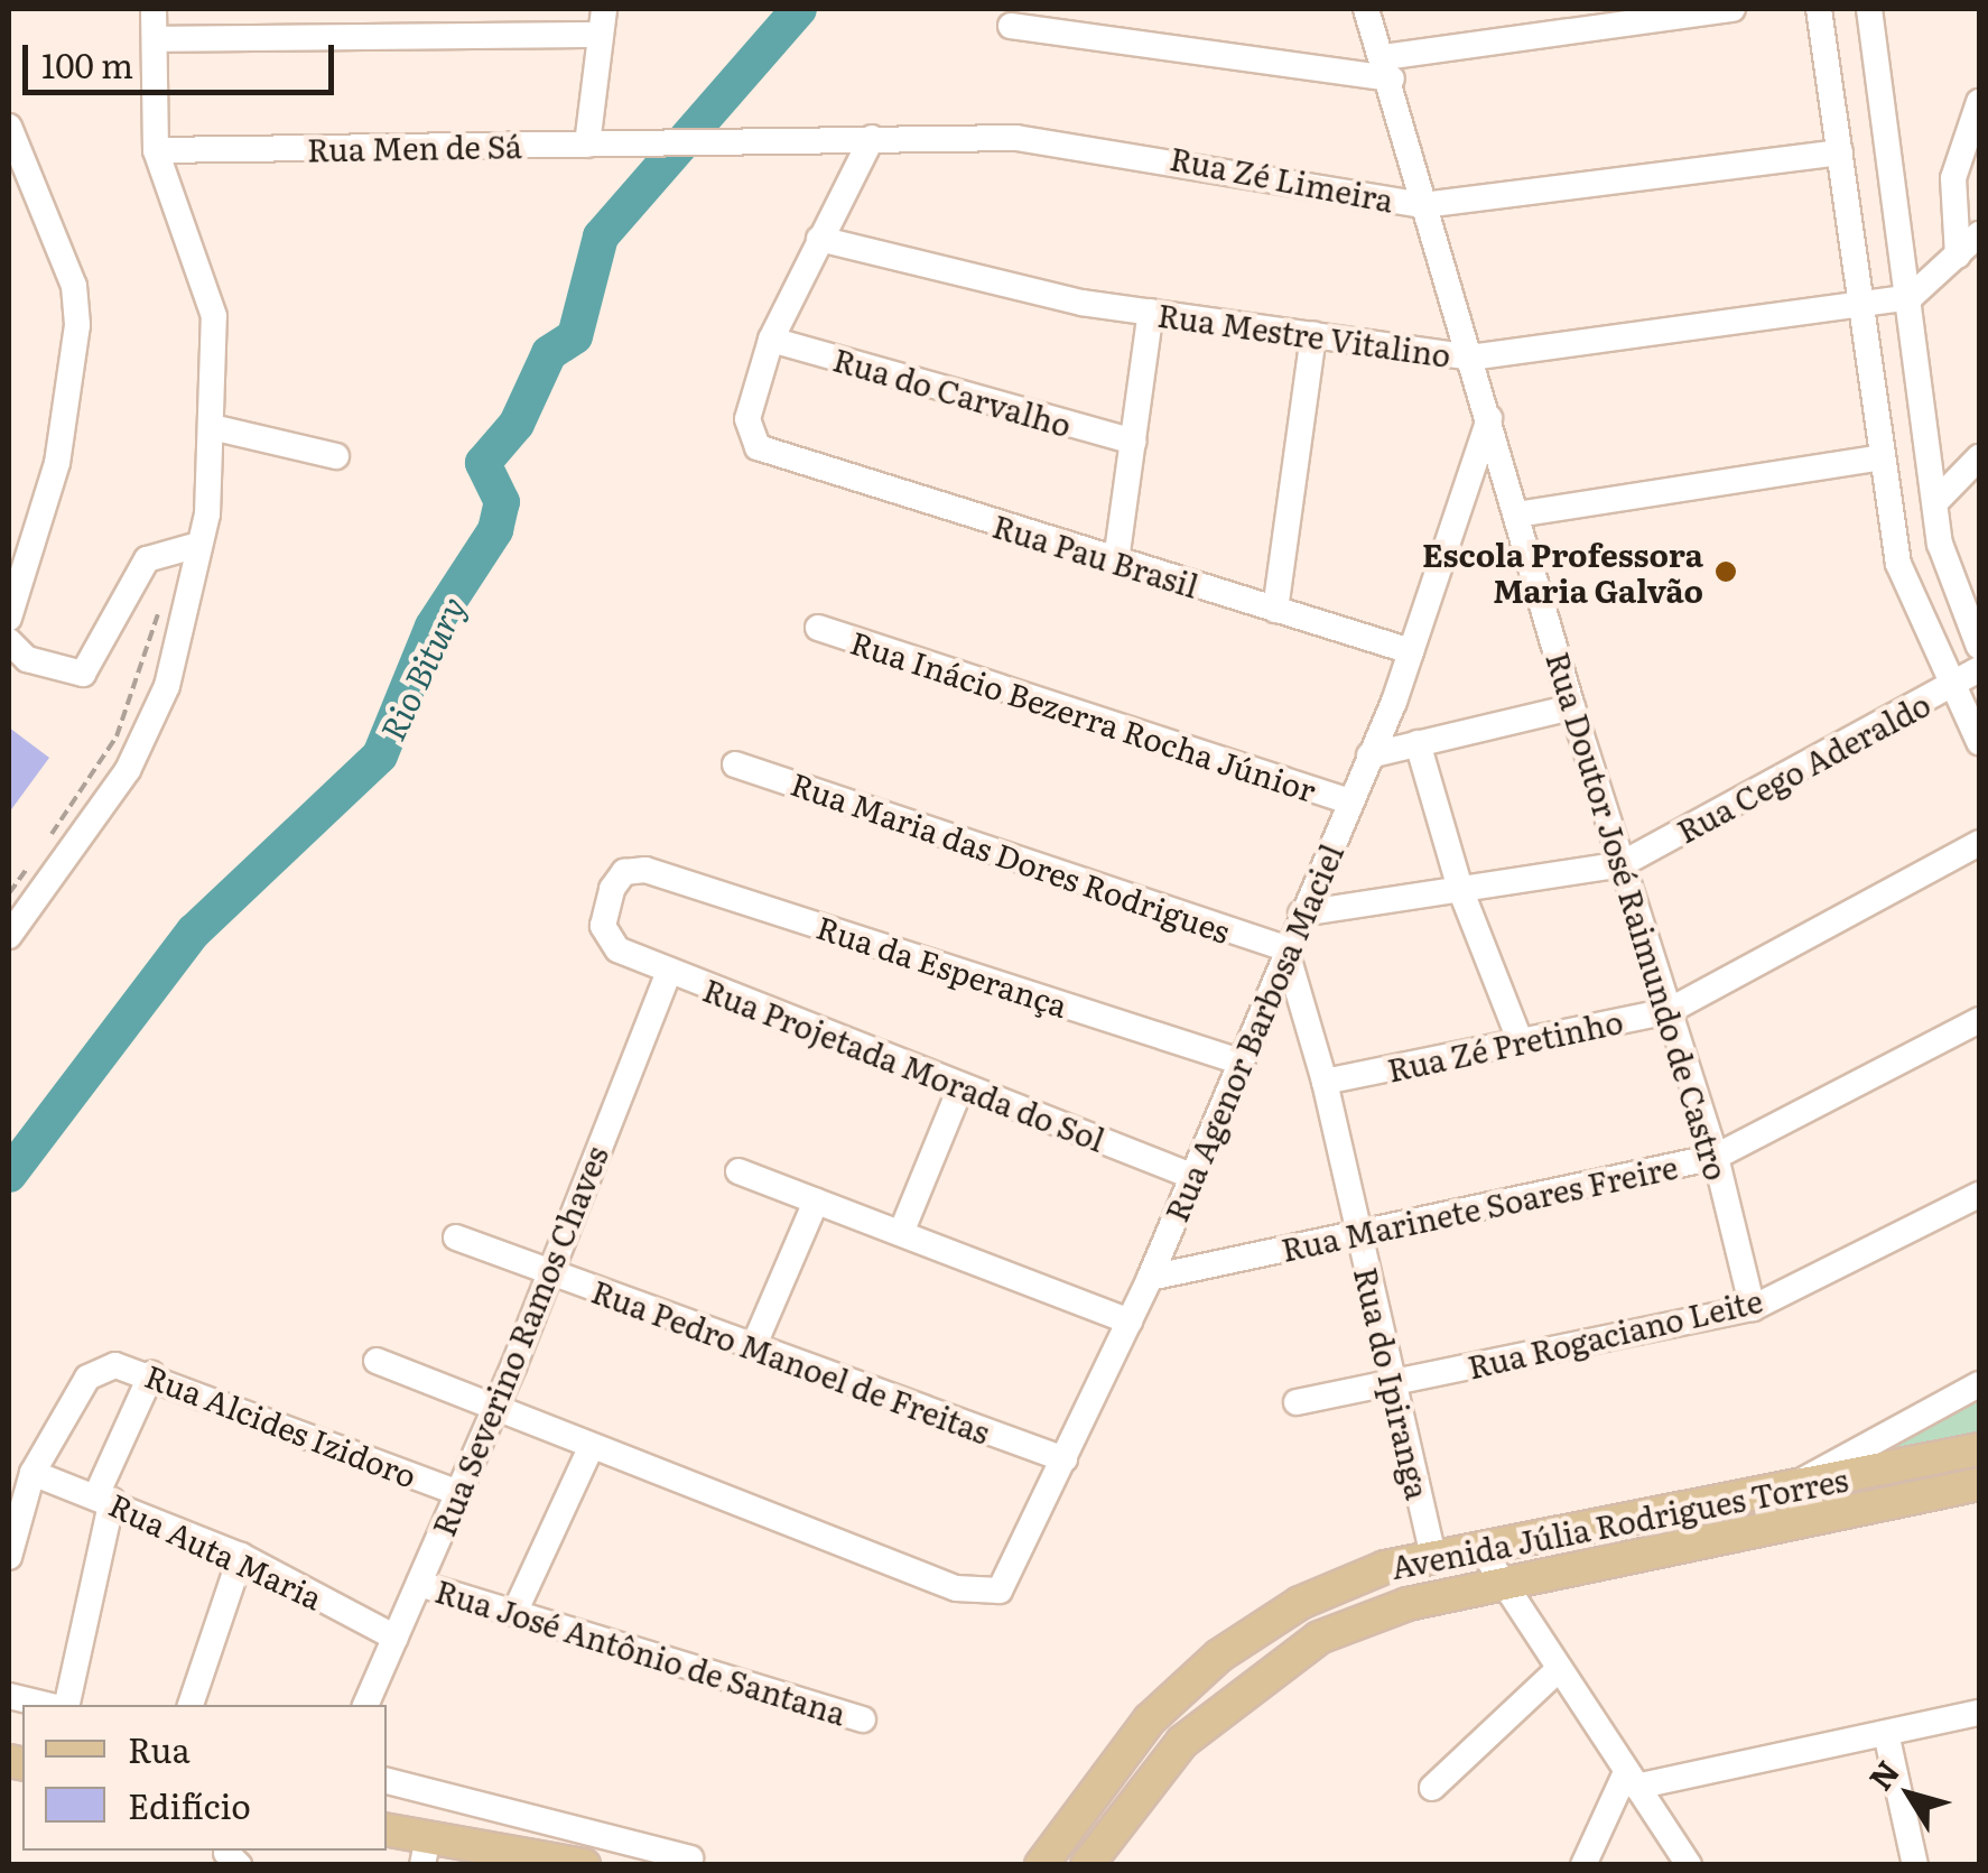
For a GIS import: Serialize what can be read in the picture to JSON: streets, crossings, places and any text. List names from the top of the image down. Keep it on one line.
{"streets":{"main road":["Avenida Júlia Rodrigues Torres"],"street":["Rua Men de Sá","Rua Zé Limeira","Rua Mestre Vitalino","Rua do Carvalho","Rua Pau Brasil","Rua Inácio Bezerra Rocha Júnior","Rua Cego Aderaldo","Rua Maria das Dores Rodrigues","Rua Doutor José Raimundo de Castro","Rua da Esperança","Rua Agenor Barbosa Maciel","Rua Zé Pretinho","Rua Projetada Morada do Sol","Rua Marinete Soares Freire","Rua Rogaciano Leite","Rua Severino Ramos Chaves","Rua Pedro Manoel de Freitas","Rua do Ipiranga","Rua Alcides Izidoro","Rua Auta Maria","Rua José Antônio de Santana"]},"crossings":[["Rua Men de Sá","Rua Zé Limeira"],["Rua Zé Limeira","Rua Doutor José Raimundo de Castro"],["Rua Mestre Vitalino","Rua Doutor José Raimundo de Castro"],["Rua do Carvalho","Rua Pau Brasil"],["Rua Pau Brasil","Rua Agenor Barbosa Maciel"],["Rua Inácio Bezerra Rocha Júnior","Rua Agenor Barbosa Maciel"],["Rua Cego Aderaldo","Rua Doutor José Raimundo de Castro"],["Rua Cego Aderaldo","Rua Agenor Barbosa Maciel"],["Rua Maria das Dores Rodrigues","Rua Agenor Barbosa Maciel"],["Rua Maria das Dores Rodrigues","Rua do Ipiranga"],["Rua Doutor José Raimundo de Castro","Rua Agenor Barbosa Maciel"],["Rua Doutor José Raimundo de Castro","Rua Zé Pretinho"],["Rua Doutor José Raimundo de Castro","Rua Marinete Soares Freire"],["Rua Doutor José Raimundo de Castro","Rua Rogaciano Leite"],["Rua da Esperança","Rua Agenor Barbosa Maciel"],["Rua da Esperança","Rua Projetada Morada do Sol"],["Rua Agenor Barbosa Maciel","Rua Projetada Morada do Sol"],["Rua Agenor Barbosa Maciel","Rua Marinete Soares Freire"],["Rua Agenor Barbosa Maciel","Rua Pedro Manoel de Freitas"],["Rua Agenor Barbosa Maciel","Rua do Ipiranga"],["Rua Zé Pretinho","Rua do Ipiranga"],["Rua Projetada Morada do Sol","Rua Severino Ramos Chaves"],["Rua Marinete Soares Freire","Rua do Ipiranga"],["Rua Rogaciano Leite","Rua do Ipiranga"],["Rua Severino Ramos Chaves","Rua Pedro Manoel de Freitas"],["Rua Severino Ramos Chaves","Rua Alcides Izidoro"],["Rua Severino Ramos Chaves","Rua Auta Maria"],["Rua Severino Ramos Chaves","Rua José Antônio de Santana"],["Rua do Ipiranga","Avenida Júlia Rodrigues Torres"],["Rua Alcides Izidoro","Rua Auta Maria"]],"water":["Rio Bitury"],"places":["Escola Professora Maria Galvão"],"legend":["Rua","Edifício"],"scale_bar":"100 m","north":"top left"}
